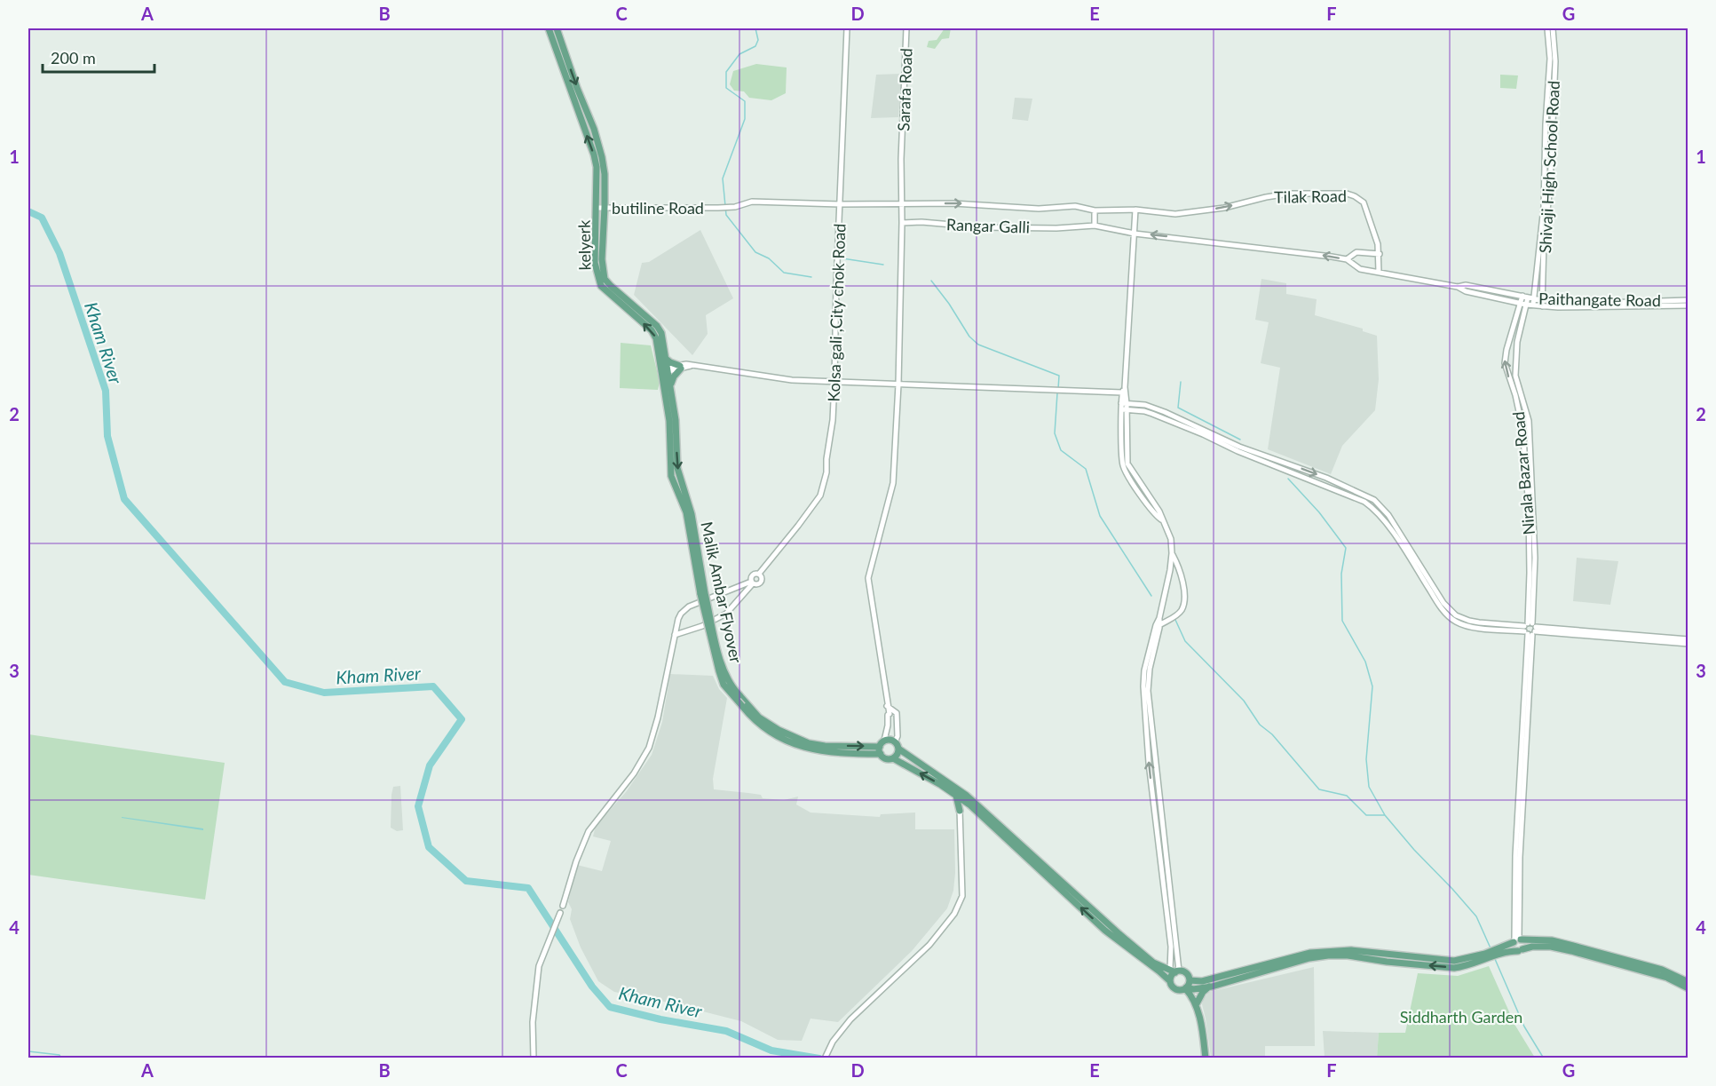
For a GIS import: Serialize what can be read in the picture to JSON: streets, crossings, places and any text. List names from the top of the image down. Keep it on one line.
{"streets":{"main road":["kelyerk","Malik Ambar Flyover"],"street":["Sarafa Road","Shivaji High School Road","Tilak Road","butiline Road","Rangar Galli","Paithangate Road","Kolsa gali ,City chok Road","Nirala Bazar Road"]},"crossings":[["Sarafa Road","Tilak Road"],["Sarafa Road","butiline Road"],["Sarafa Road","Rangar Galli"],["Shivaji High School Road","Paithangate Road"],["Shivaji High School Road","Nirala Bazar Road"],["Tilak Road","butiline Road"],["butiline Road","kelyerk"],["butiline Road","Kolsa gali ,City chok Road"],["kelyerk","Malik Ambar Flyover"],["Paithangate Road","Nirala Bazar Road"]],"one_way":["Tilak Road","Rangar Galli"],"water":["Kham River"],"parks":["Siddharth Garden"],"scale_bar":"200 m","grid":{"columns":["A","B","C","D","E","F","G"],"rows":["1","2","3","4"]}}
